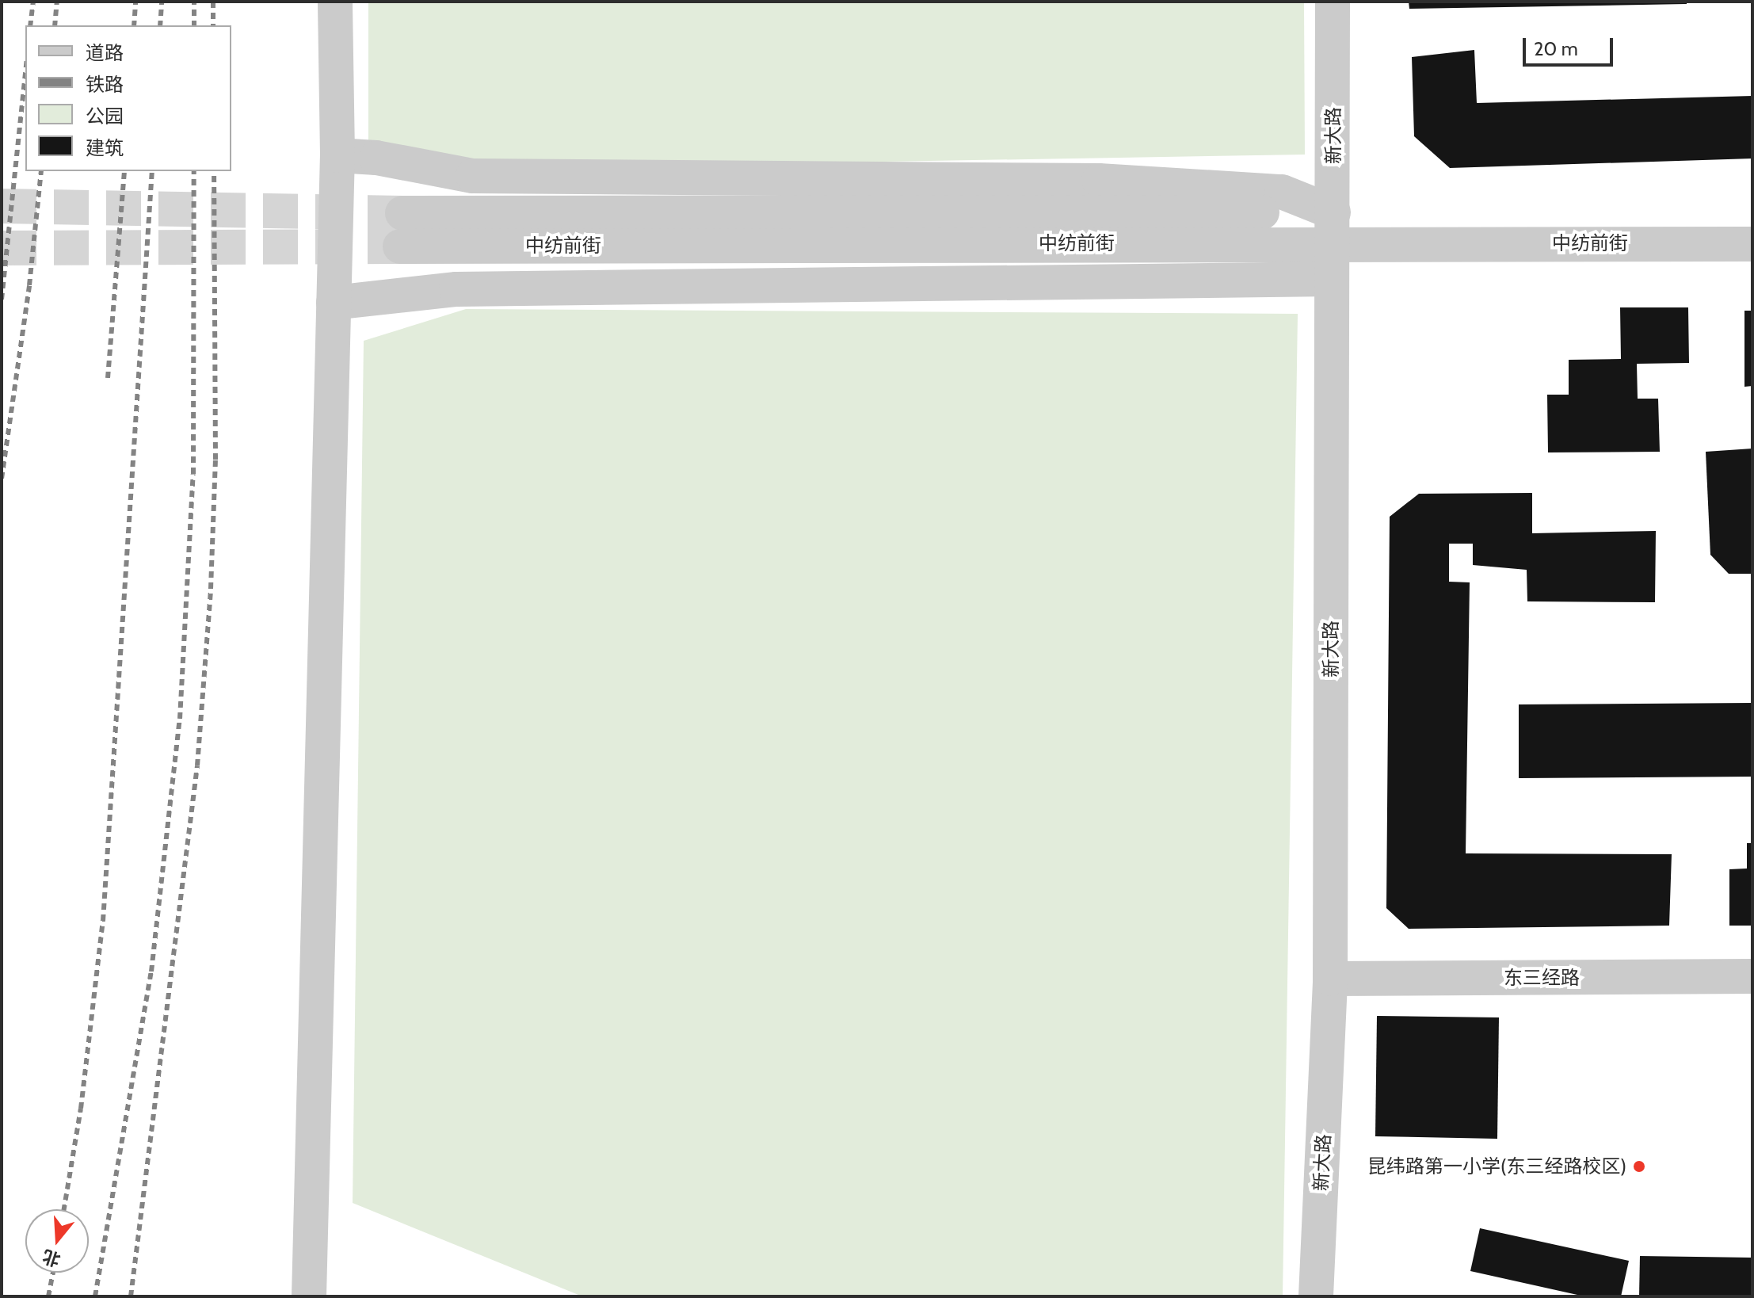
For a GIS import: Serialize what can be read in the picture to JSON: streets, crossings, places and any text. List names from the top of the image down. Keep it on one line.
{"streets":{"street":["新大路","中纺前街","东三经路"]},"crossings":[["新大路","中纺前街"],["新大路","东三经路"]],"places":["昆纬路第一小学(东三经路校区)"],"legend":["道路","铁路","公园","建筑"],"scale_bar":"20 m","north":"bottom"}
